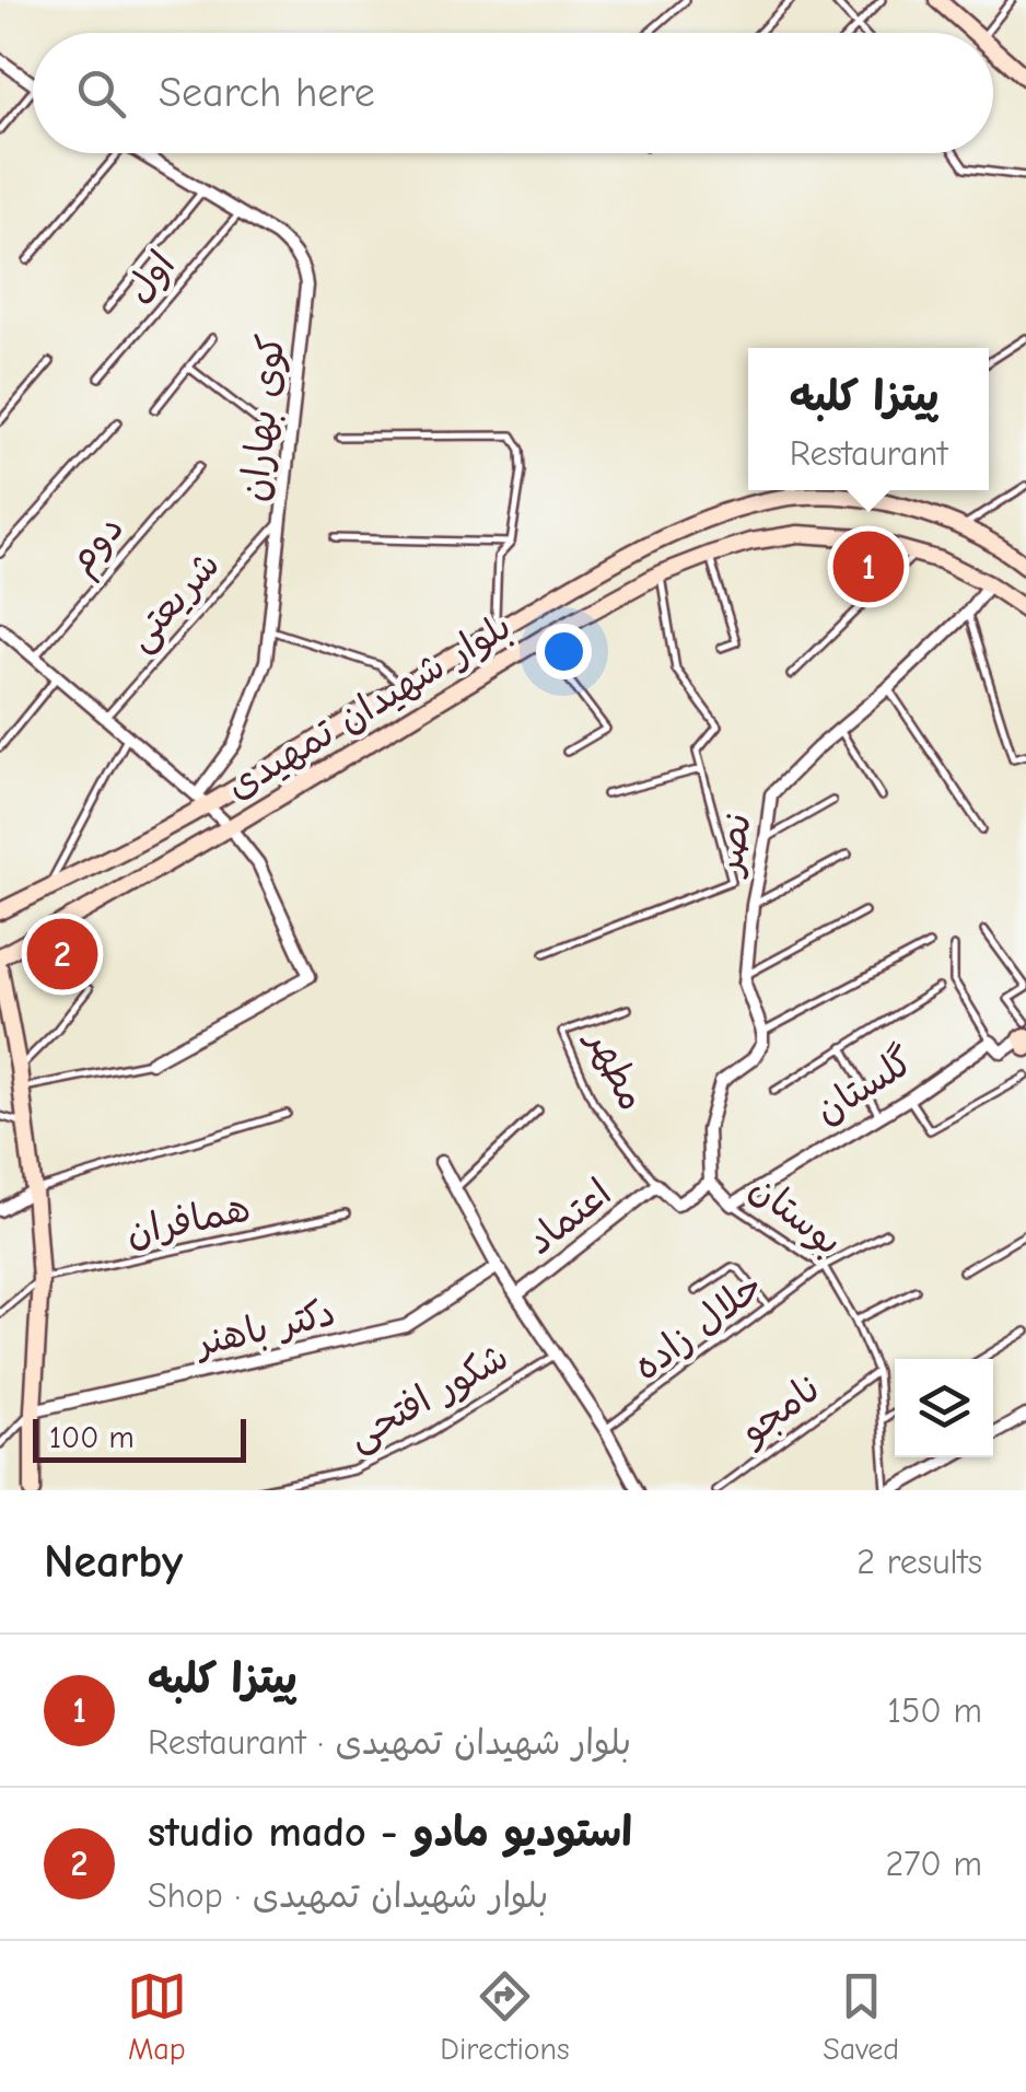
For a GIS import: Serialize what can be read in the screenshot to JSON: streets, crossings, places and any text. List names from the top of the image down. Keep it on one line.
{"streets":{"main road":["بلوار شهیدان تمهیدی"],"street":["کوی بهاران","نصر","گلستان","بوستان","اعتماد","دکتر باهنر"],"lane":["اول","دوم","شریعتی","مطهر","همافران","حلال زاده","شکور افتحی","نامجو"]},"crossings":[["اول","کوی بهاران"],["کوی بهاران","شریعتی"],["کوی بهاران","بلوار شهیدان تمهیدی"],["بلوار شهیدان تمهیدی","نصر"],["مطهر","بوستان"],["مطهر","اعتماد"],["گلستان","بوستان"],["بوستان","اعتماد"],["بوستان","حلال زاده"],["بوستان","نامجو"]],"scale_bar":"100 m","page":{"search":"Search here","popup":["پیتزا کلبه","Restaurant"],"pins":["1","2"],"scale":"100 m","heading":["Nearby","2 results"],"list":[{"mark":"1","name":"پیتزا کلبه","note":"Restaurant · بلوار شهیدان تمهیدی","value":"150 m"},{"mark":"2","name":"studio mado - استودیو مادو","note":"Shop · بلوار شهیدان تمهیدی","value":"270 m"}],"nav":["Map","Directions","Saved"]}}
